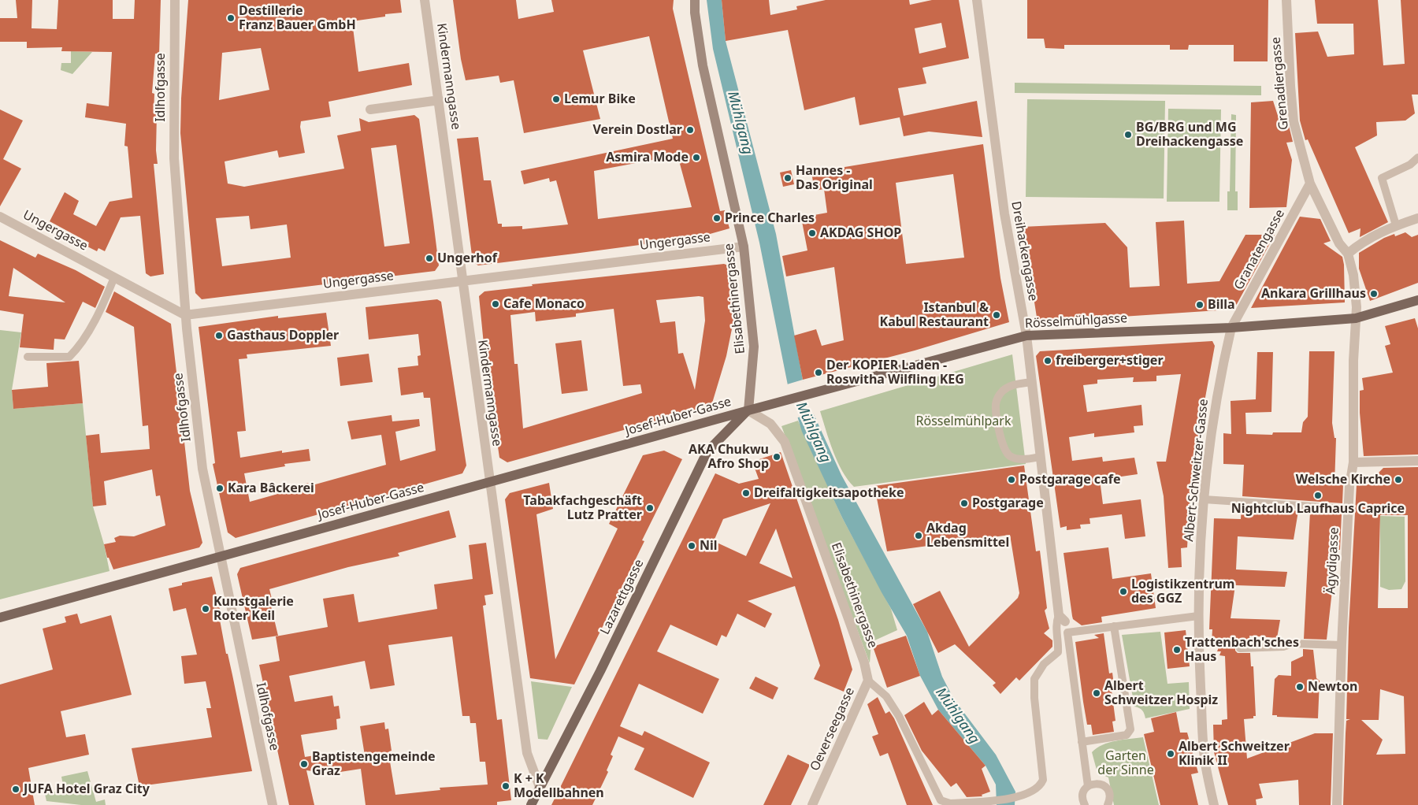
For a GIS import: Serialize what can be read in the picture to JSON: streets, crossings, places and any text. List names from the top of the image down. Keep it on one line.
{"streets":{"main road":["Elisabethinergasse","Rösselmühlgasse","Josef-Huber-Gasse","Lazarettgasse"],"street":["Kindermanngasse","Grenadiergasse","Idlhofgasse","Ungergasse","Granatengasse","Dreihackengasse","Albert-Schweitzer-Gasse","Ägydigasse","Oeverseegasse"]},"crossings":[["Kindermanngasse","Ungergasse"],["Kindermanngasse","Josef-Huber-Gasse"],["Kindermanngasse","Lazarettgasse"],["Grenadiergasse","Granatengasse"],["Grenadiergasse","Rösselmühlgasse"],["Grenadiergasse","Ägydigasse"],["Idlhofgasse","Ungergasse"],["Idlhofgasse","Josef-Huber-Gasse"],["Ungergasse","Elisabethinergasse"],["Granatengasse","Rösselmühlgasse"],["Granatengasse","Albert-Schweitzer-Gasse"],["Dreihackengasse","Rösselmühlgasse"],["Elisabethinergasse","Rösselmühlgasse"],["Elisabethinergasse","Josef-Huber-Gasse"],["Elisabethinergasse","Lazarettgasse"],["Elisabethinergasse","Oeverseegasse"],["Rösselmühlgasse","Josef-Huber-Gasse"],["Rösselmühlgasse","Albert-Schweitzer-Gasse"],["Rösselmühlgasse","Ägydigasse"],["Rösselmühlgasse","Lazarettgasse"],["Josef-Huber-Gasse","Lazarettgasse"]],"water":["Mühlgang"],"parks":["Rösselmühlpark","Garten der Sinne"],"places":["Destillerie Franz Bauer GmbH","Lemur Bike","Verein Dostlar","BG/BRG und MG Dreihackengasse","Asmira Mode","Hannes - Das Original","Prince Charles","AKDAG SHOP","Ungerhof","Ankara Grillhaus","Cafe Monaco","Billa","Istanbul & Kabul Restaurant","Gasthaus Doppler","freiberger+stiger","Der KOPIER Laden - Roswitha Wilfling KEG","AKA Chukwu Afro Shop","Postgarage cafe","Welsche Kirche","Kara Bâckerei","Dreifaltigkeitsapotheke","Nightclub Laufhaus Caprice","Postgarage","Tabakfachgeschäft Lutz Pratter","Akdag Lebensmittel","Nil","Logistikzentrum des GGZ","Kunstgalerie Roter Keil","Trattenbach'sches Haus","Newton","Albert Schweitzer Hospiz","Albert Schweitzer Klinik II","Baptistengemeinde Graz","K + K Modellbahnen","JUFA Hotel Graz City"]}
